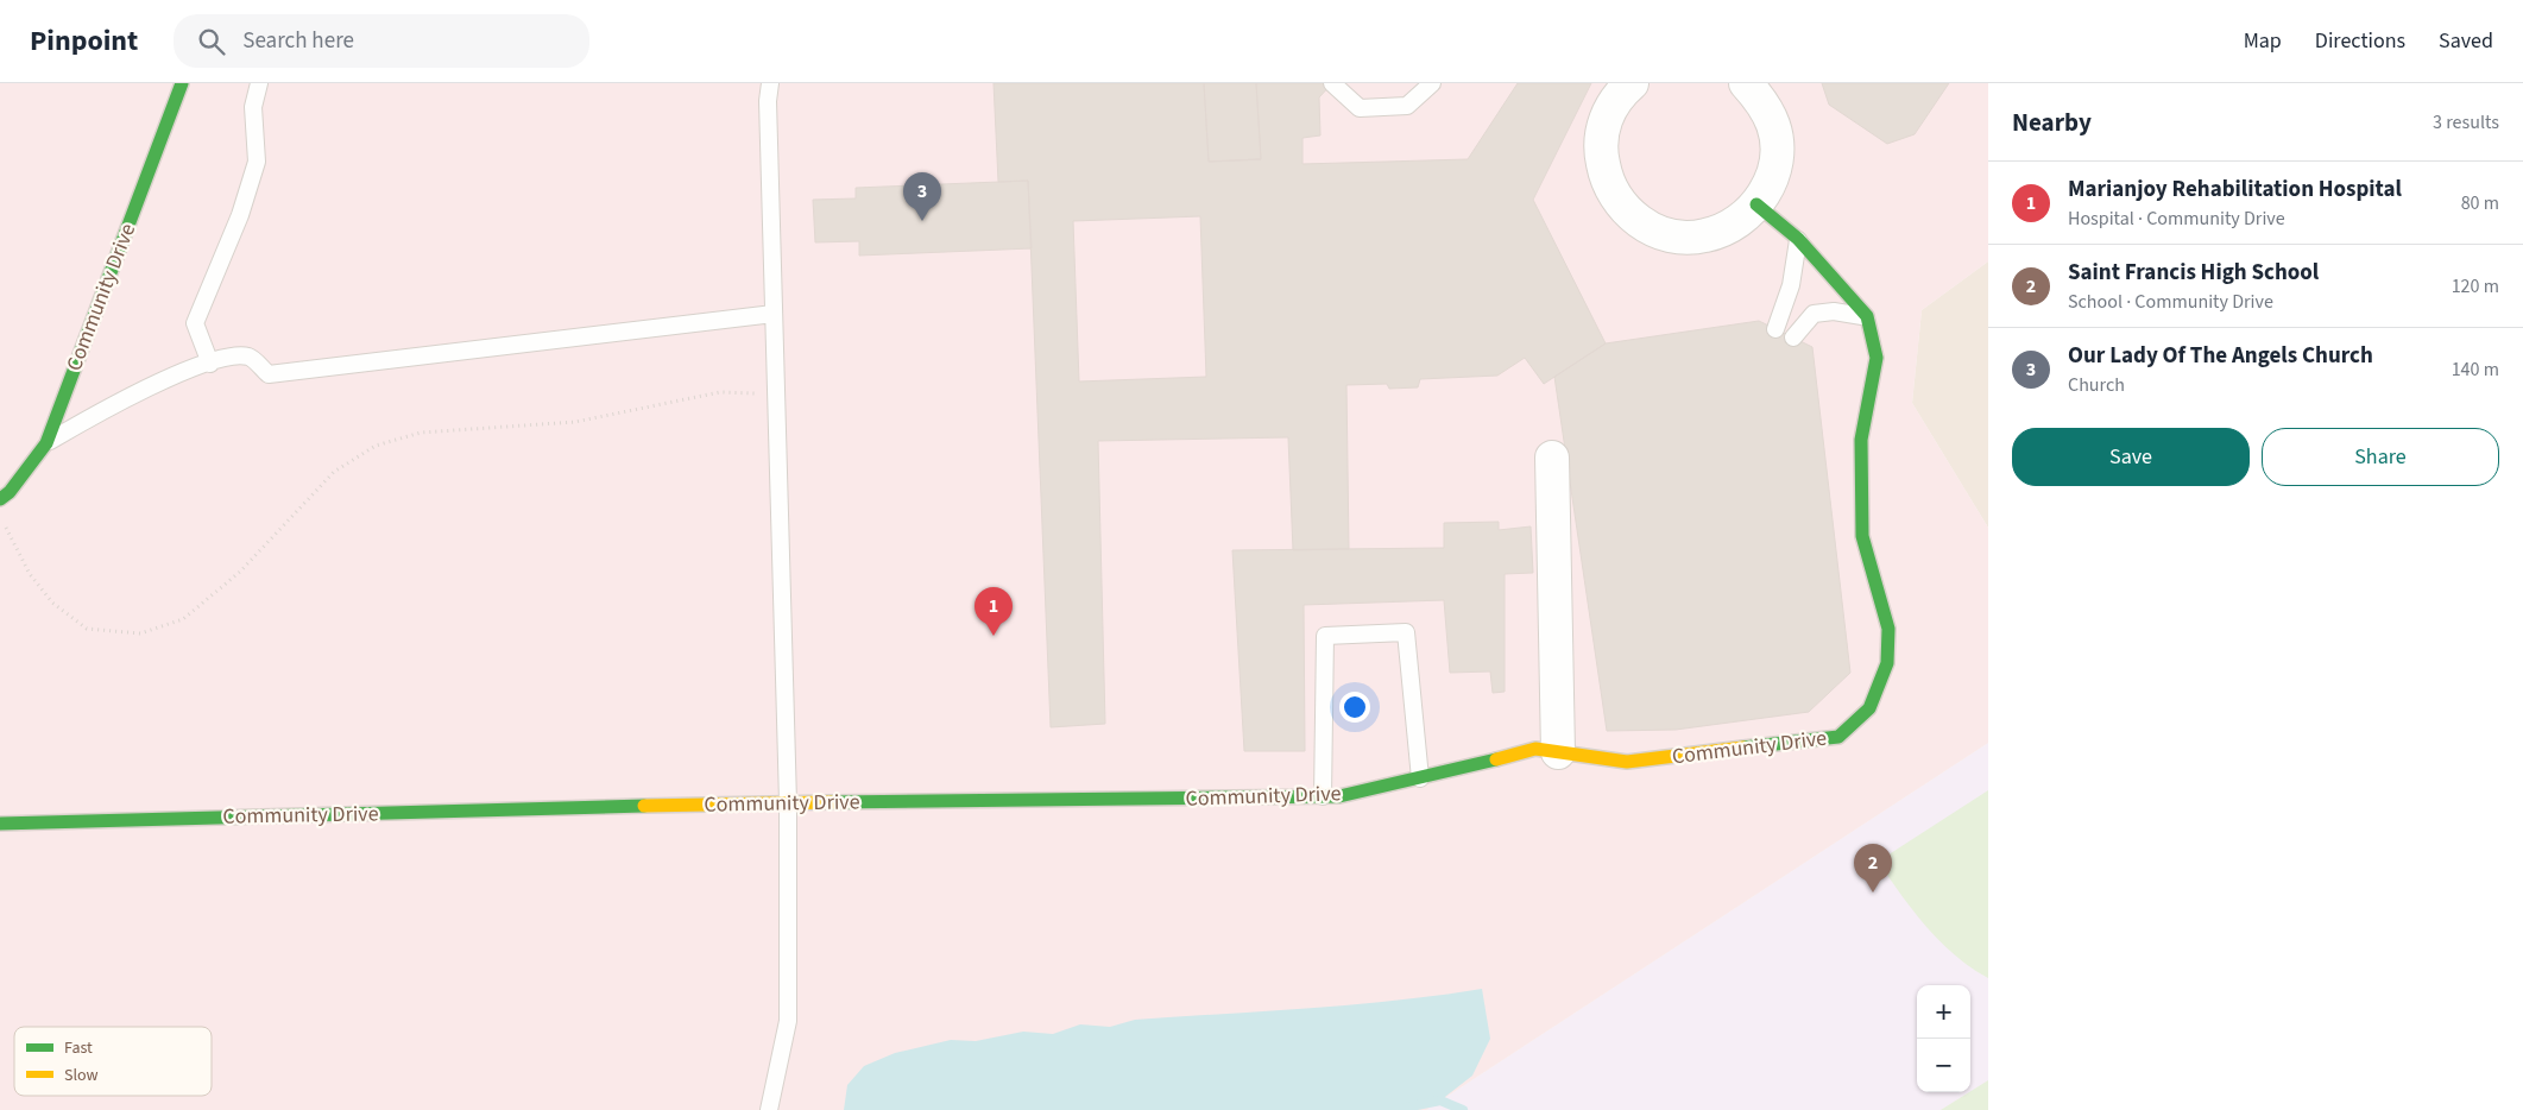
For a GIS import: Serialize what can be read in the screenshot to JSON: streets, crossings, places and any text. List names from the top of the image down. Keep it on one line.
{"streets":{"street":["Community Drive"]},"legend":["Fast","Slow"],"page":{"header":"Pinpoint","search":"Search here","nav":["Map","Directions","Saved"],"heading":["Nearby","3 results"],"list":[{"mark":"1","name":"Marianjoy Rehabilitation Hospital","note":"Hospital · Community Drive","value":"80 m"},{"mark":"2","name":"Saint Francis High School","note":"School · Community Drive","value":"120 m"},{"mark":"3","name":"Our Lady Of The Angels Church","note":"Church","value":"140 m"}],"pins":["3","1","2"],"buttons":["Save","Share"],"map_buttons":["+","−"]}}
